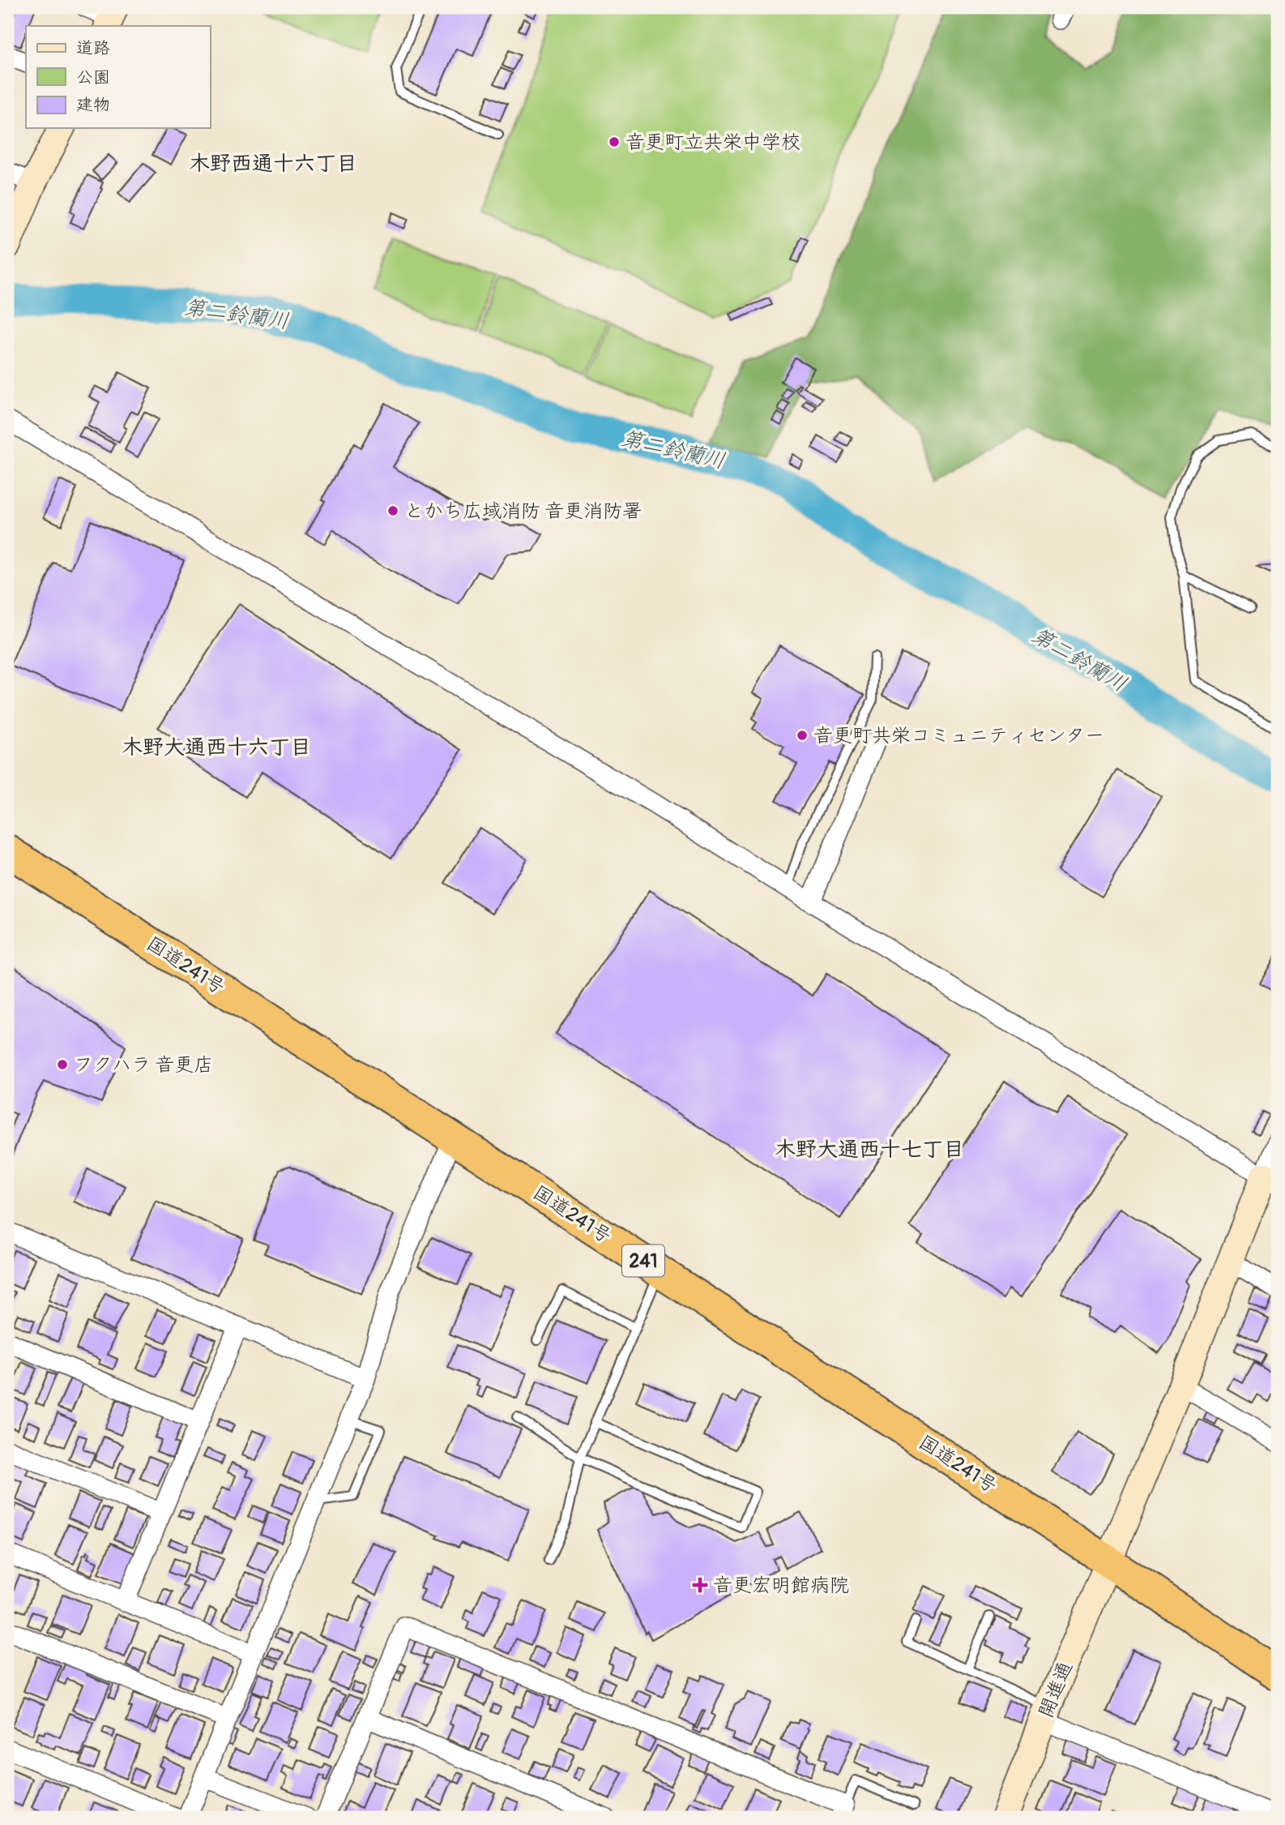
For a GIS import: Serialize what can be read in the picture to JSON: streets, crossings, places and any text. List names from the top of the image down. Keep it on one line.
{"streets":{"highway":["国道241号","241"],"street":["開進通"]},"crossings":[["国道241号","開進通"]],"districts":["木野西通十六丁目","木野大通西十六丁目","木野大通西十七丁目"],"water":["第二鈴蘭川"],"places":{"other":["音更町立共栄中学校","とかち広域消防 音更消防署","音更町共栄コミュニティセンター","フクハラ 音更店"],"health":["音更宏明館病院"]},"legend":["道路","公園","建物"]}
